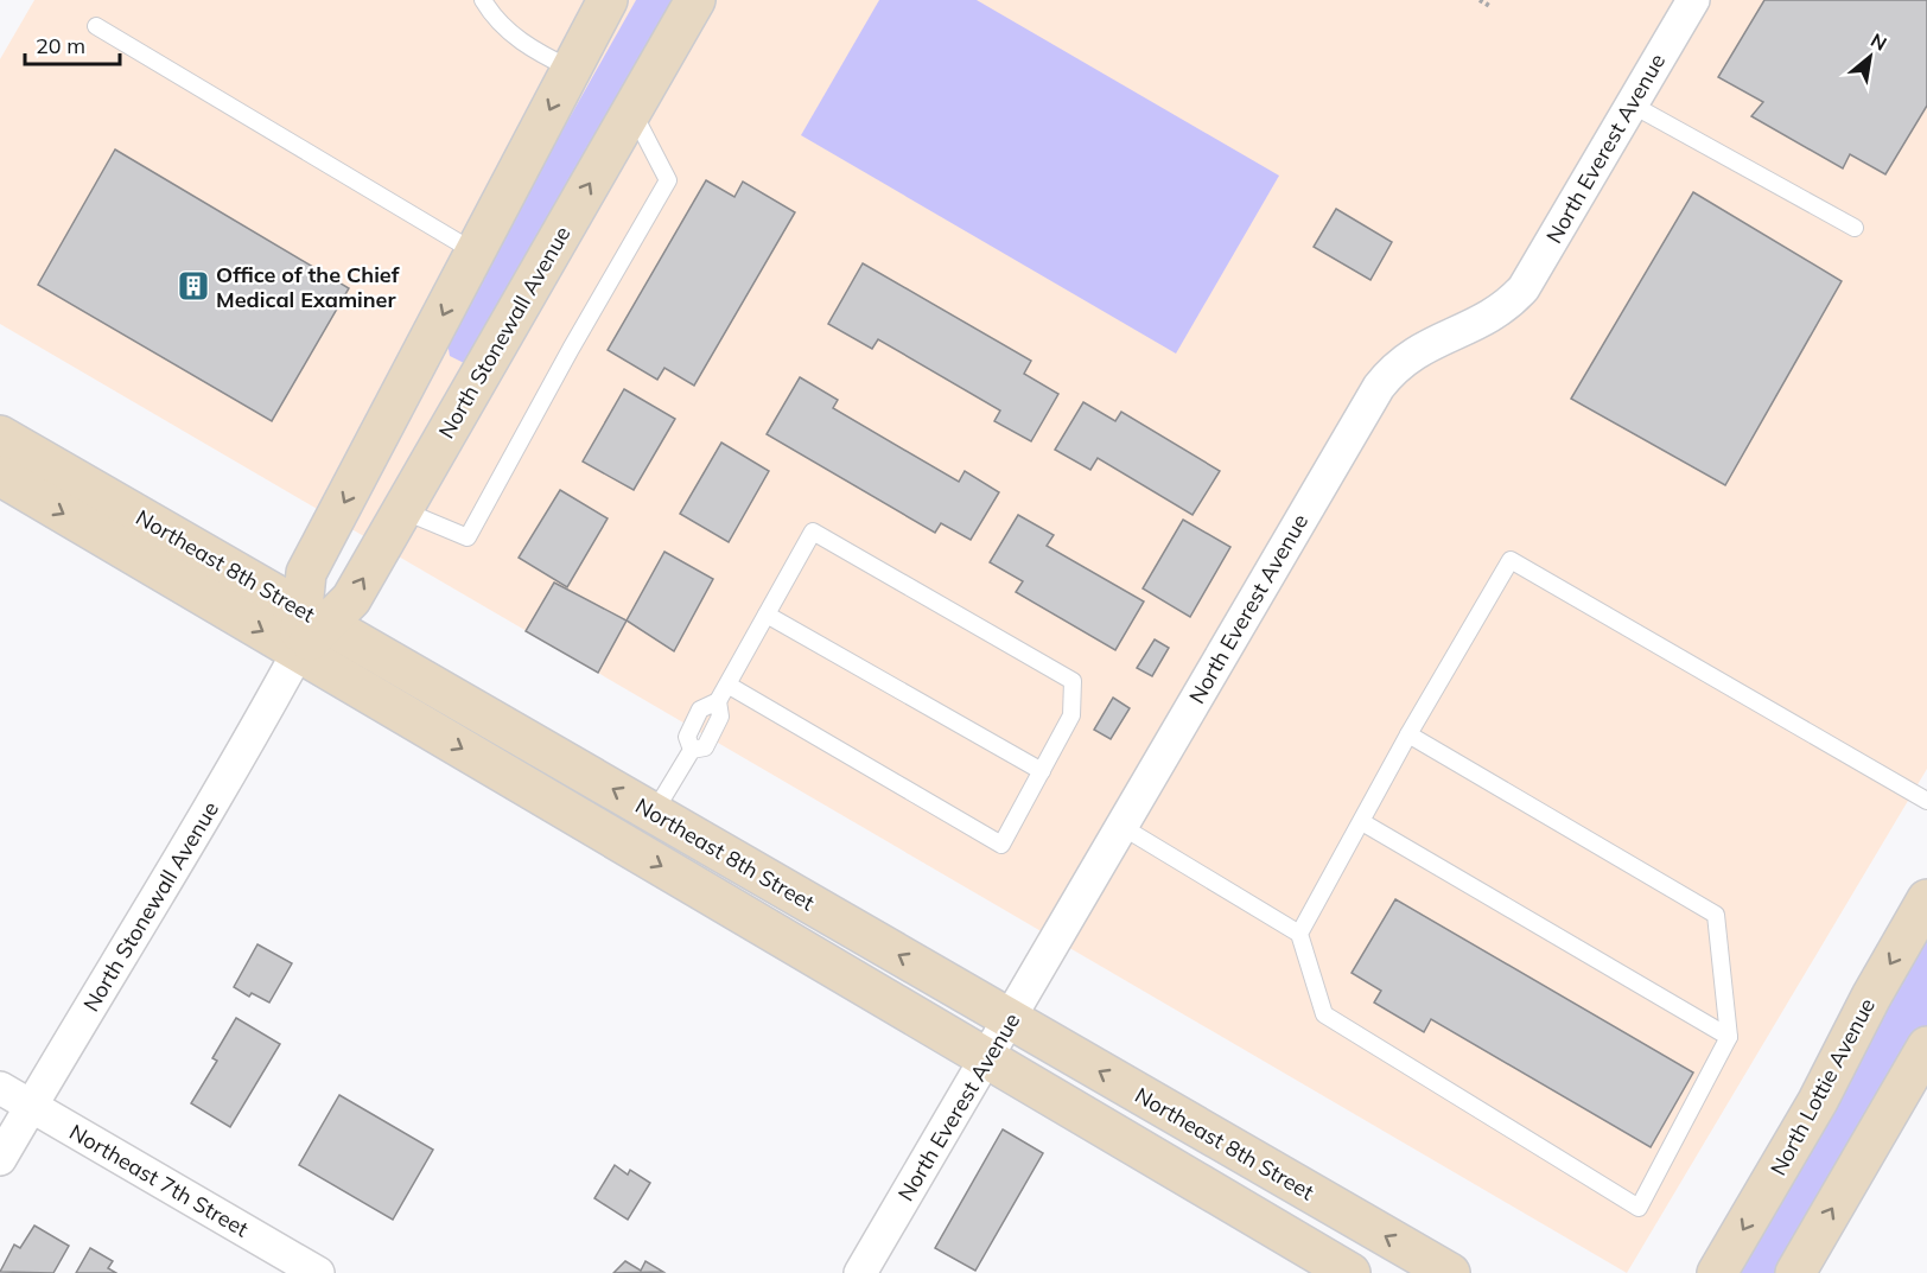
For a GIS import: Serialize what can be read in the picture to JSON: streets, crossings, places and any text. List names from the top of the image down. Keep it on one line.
{"streets":{"main road":["North Stonewall Avenue","Northeast 8th Street","North Lottie Avenue"],"street":["North Everest Avenue","Northeast 7th Street"]},"crossings":[["North Everest Avenue","Northeast 8th Street"],["North Stonewall Avenue","Northeast 8th Street"],["North Stonewall Avenue","Northeast 7th Street"]],"places":{"building":["Office of the Chief Medical Examiner"]},"scale_bar":"20 m","north":"top right"}
